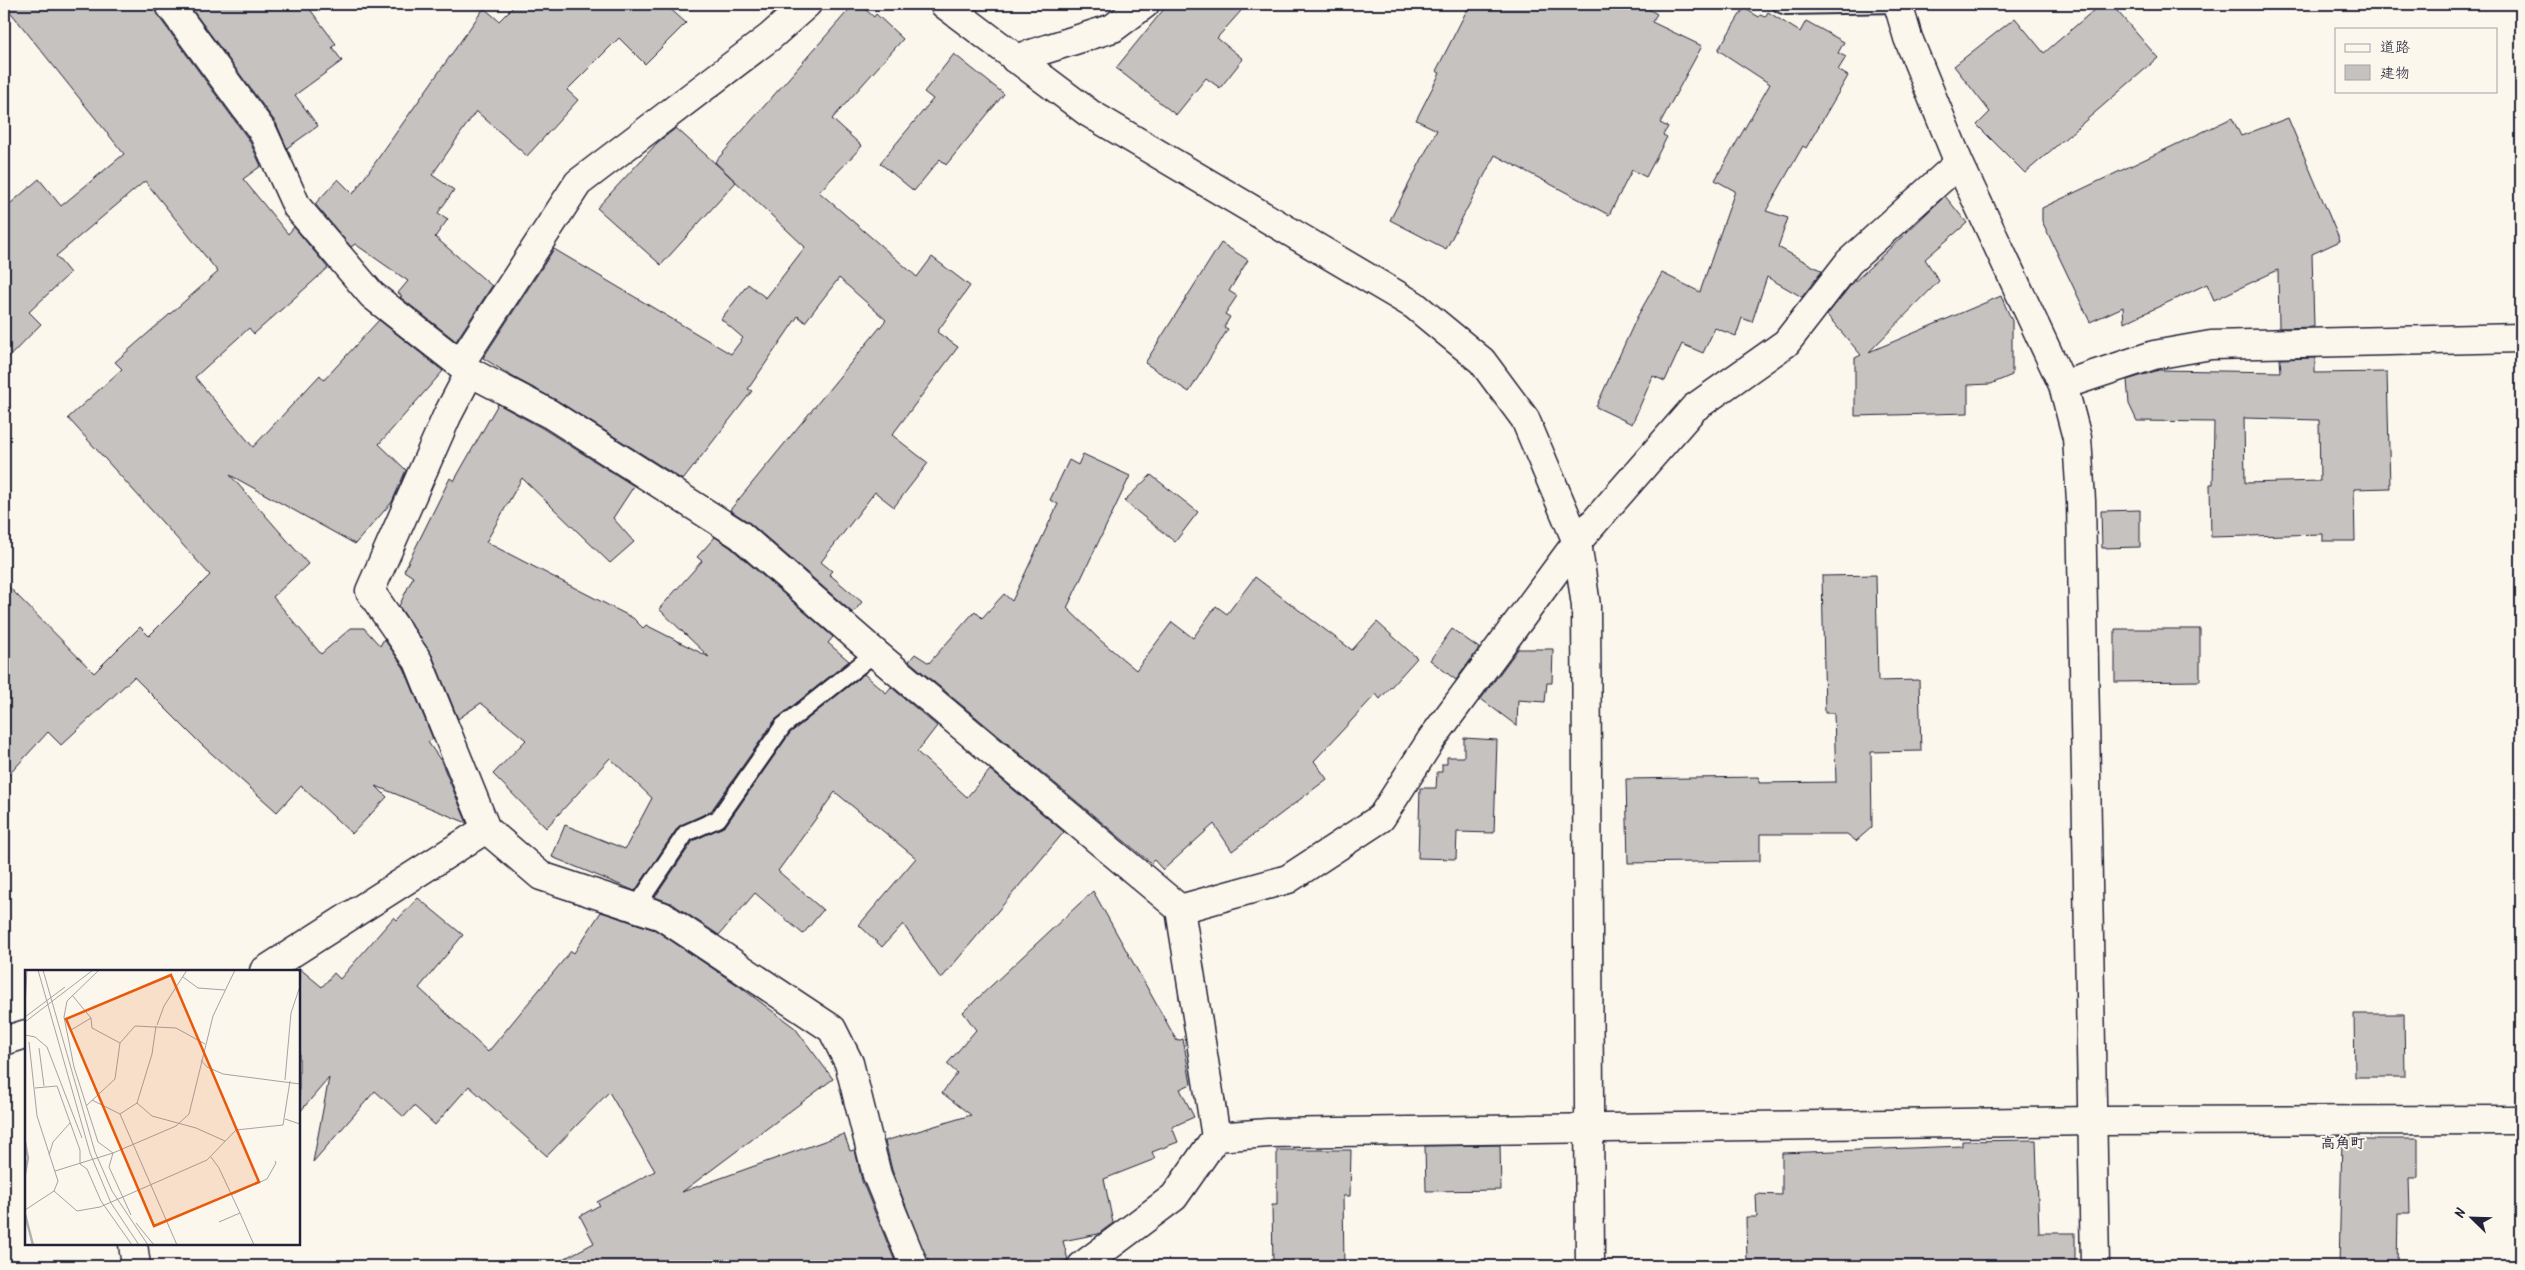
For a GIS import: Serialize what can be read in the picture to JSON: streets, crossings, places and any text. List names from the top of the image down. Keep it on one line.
{"districts":["高角町"],"legend":["道路","建物"],"north":"top left"}
